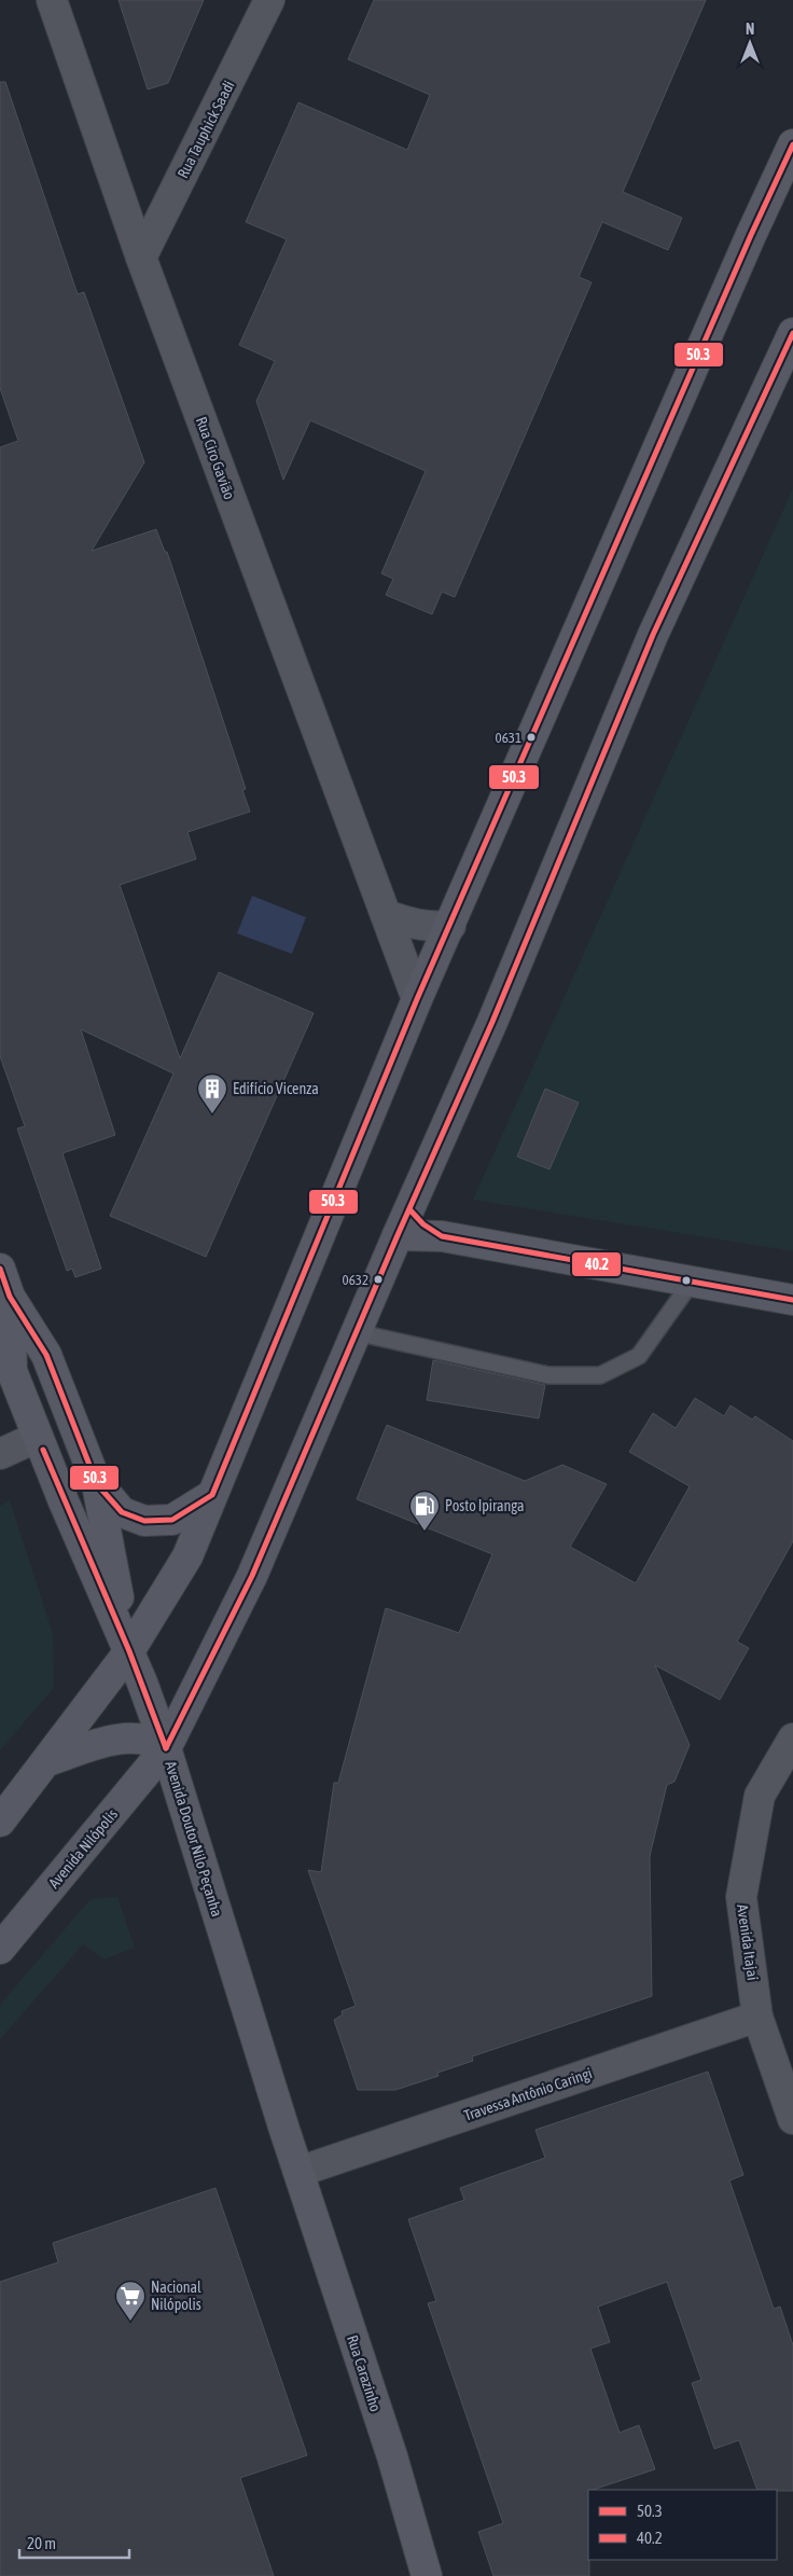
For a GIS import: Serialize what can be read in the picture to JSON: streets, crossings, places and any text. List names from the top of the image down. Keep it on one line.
{"streets":{"main road":["Avenida Doutor Nilo Peçanha","Avenida Nilópolis","Rua Carazinho"],"street":["Rua Tauphick Saadi","Rua Ciro Gavião","Avenida Itajaí","Travessa Antônio Caringi"]},"crossings":[["Rua Tauphick Saadi","Rua Ciro Gavião"],["Avenida Doutor Nilo Peçanha","Avenida Nilópolis"],["Avenida Doutor Nilo Peçanha","Travessa Antônio Caringi"],["Avenida Doutor Nilo Peçanha","Rua Carazinho"],["Avenida Itajaí","Travessa Antônio Caringi"],["Travessa Antônio Caringi","Rua Carazinho"]],"places":{"other":["0631","0632"],"building":["Edifício Vicenza"],"fuel station":["Posto Ipiranga"],"supermarket":["Nacional Nilópolis"]},"lines":["transit line 50.3","transit line 40.2"],"legend":["50.3","40.2"],"scale_bar":"20 m","north":"top"}
